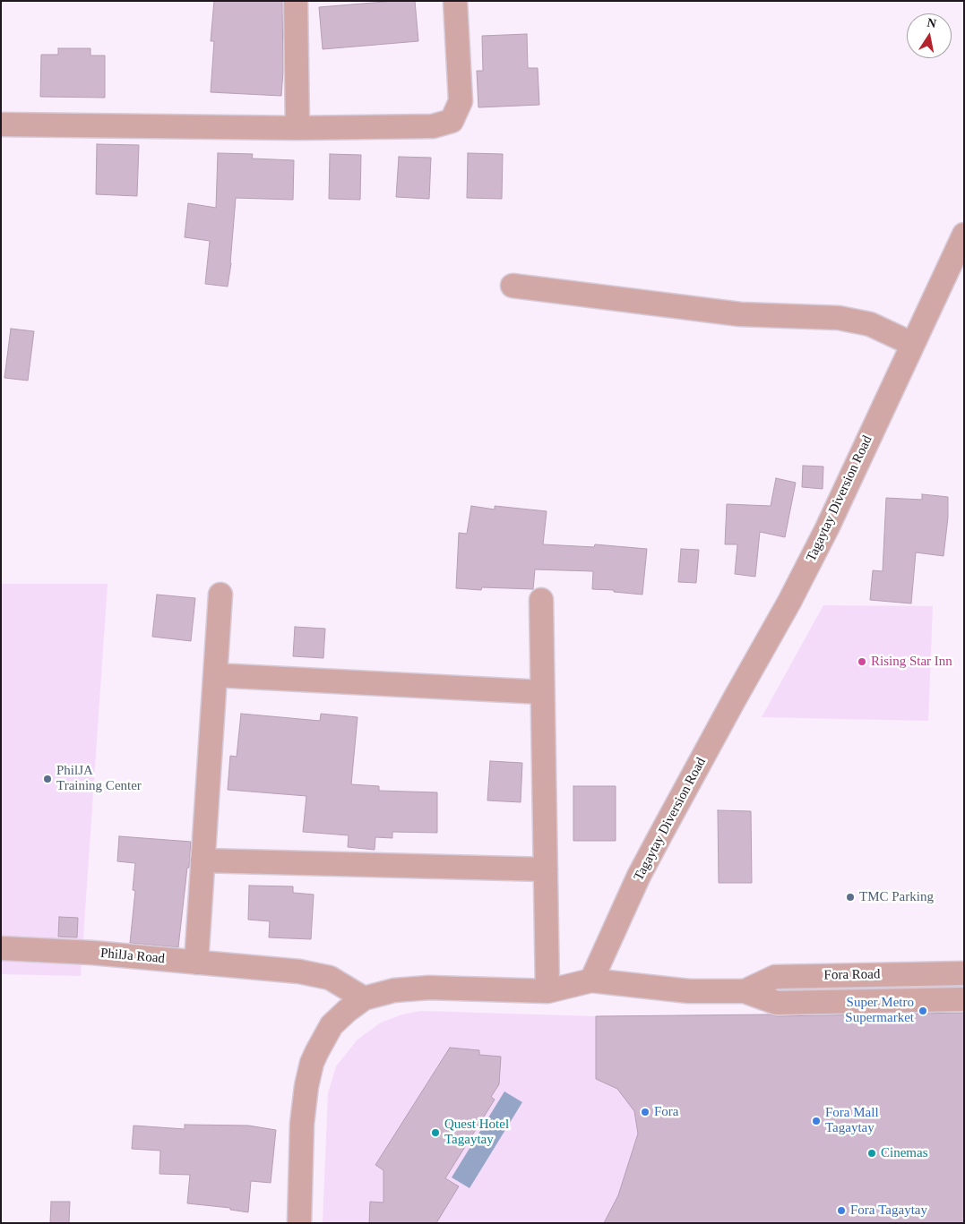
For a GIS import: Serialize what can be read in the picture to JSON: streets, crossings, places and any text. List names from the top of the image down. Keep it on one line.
{"streets":{"street":["Tagaytay Diversion Road","PhilJa Road","Fora Road"]},"crossings":[["Tagaytay Diversion Road","Fora Road"]],"places":["Rising Star Inn","PhilJA Training Center","TMC Parking","Super Metro Supermarket","Fora","Fora Mall Tagaytay","Quest Hotel Tagaytay","Cinemas","Fora Tagaytay"],"north":"top"}
